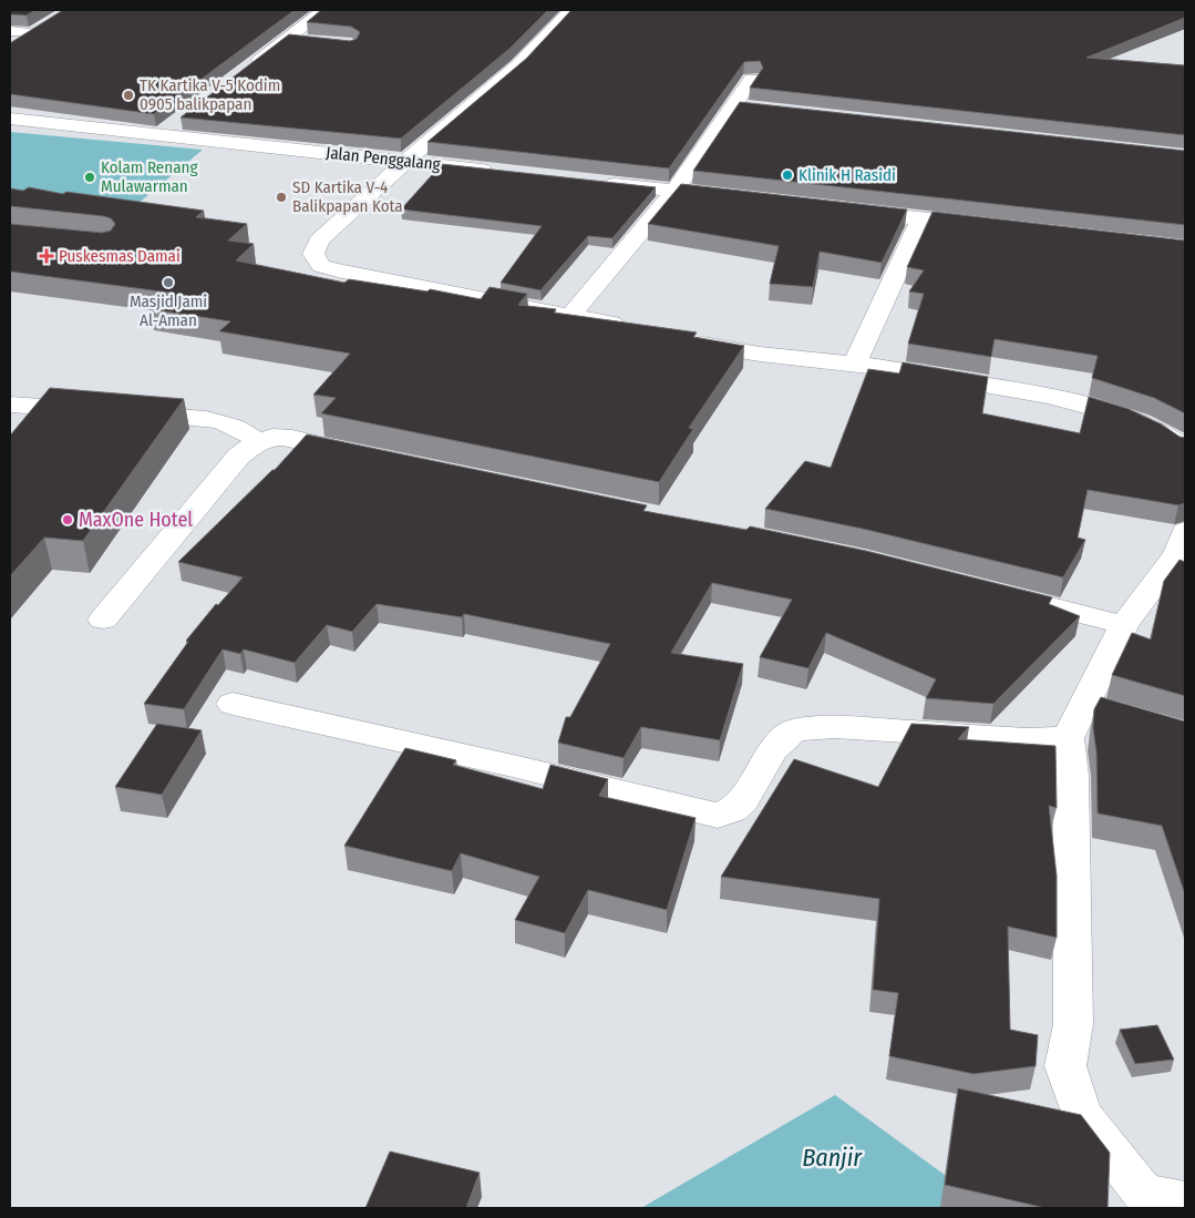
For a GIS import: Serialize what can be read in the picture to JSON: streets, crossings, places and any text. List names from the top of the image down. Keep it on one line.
{"streets":{"street":["Jalan Penggalang"]},"water":["Banjir"],"places":{"other":["TK Kartika V-5 Kodim 0905 balikpapan","Klinik H Rasidi","Kolam Renang Mulawarman","SD Kartika V-4 Balikpapan Kota","Masjid Jami Al-Aman","MaxOne Hotel"],"health":["Puskesmas Damai"]}}
